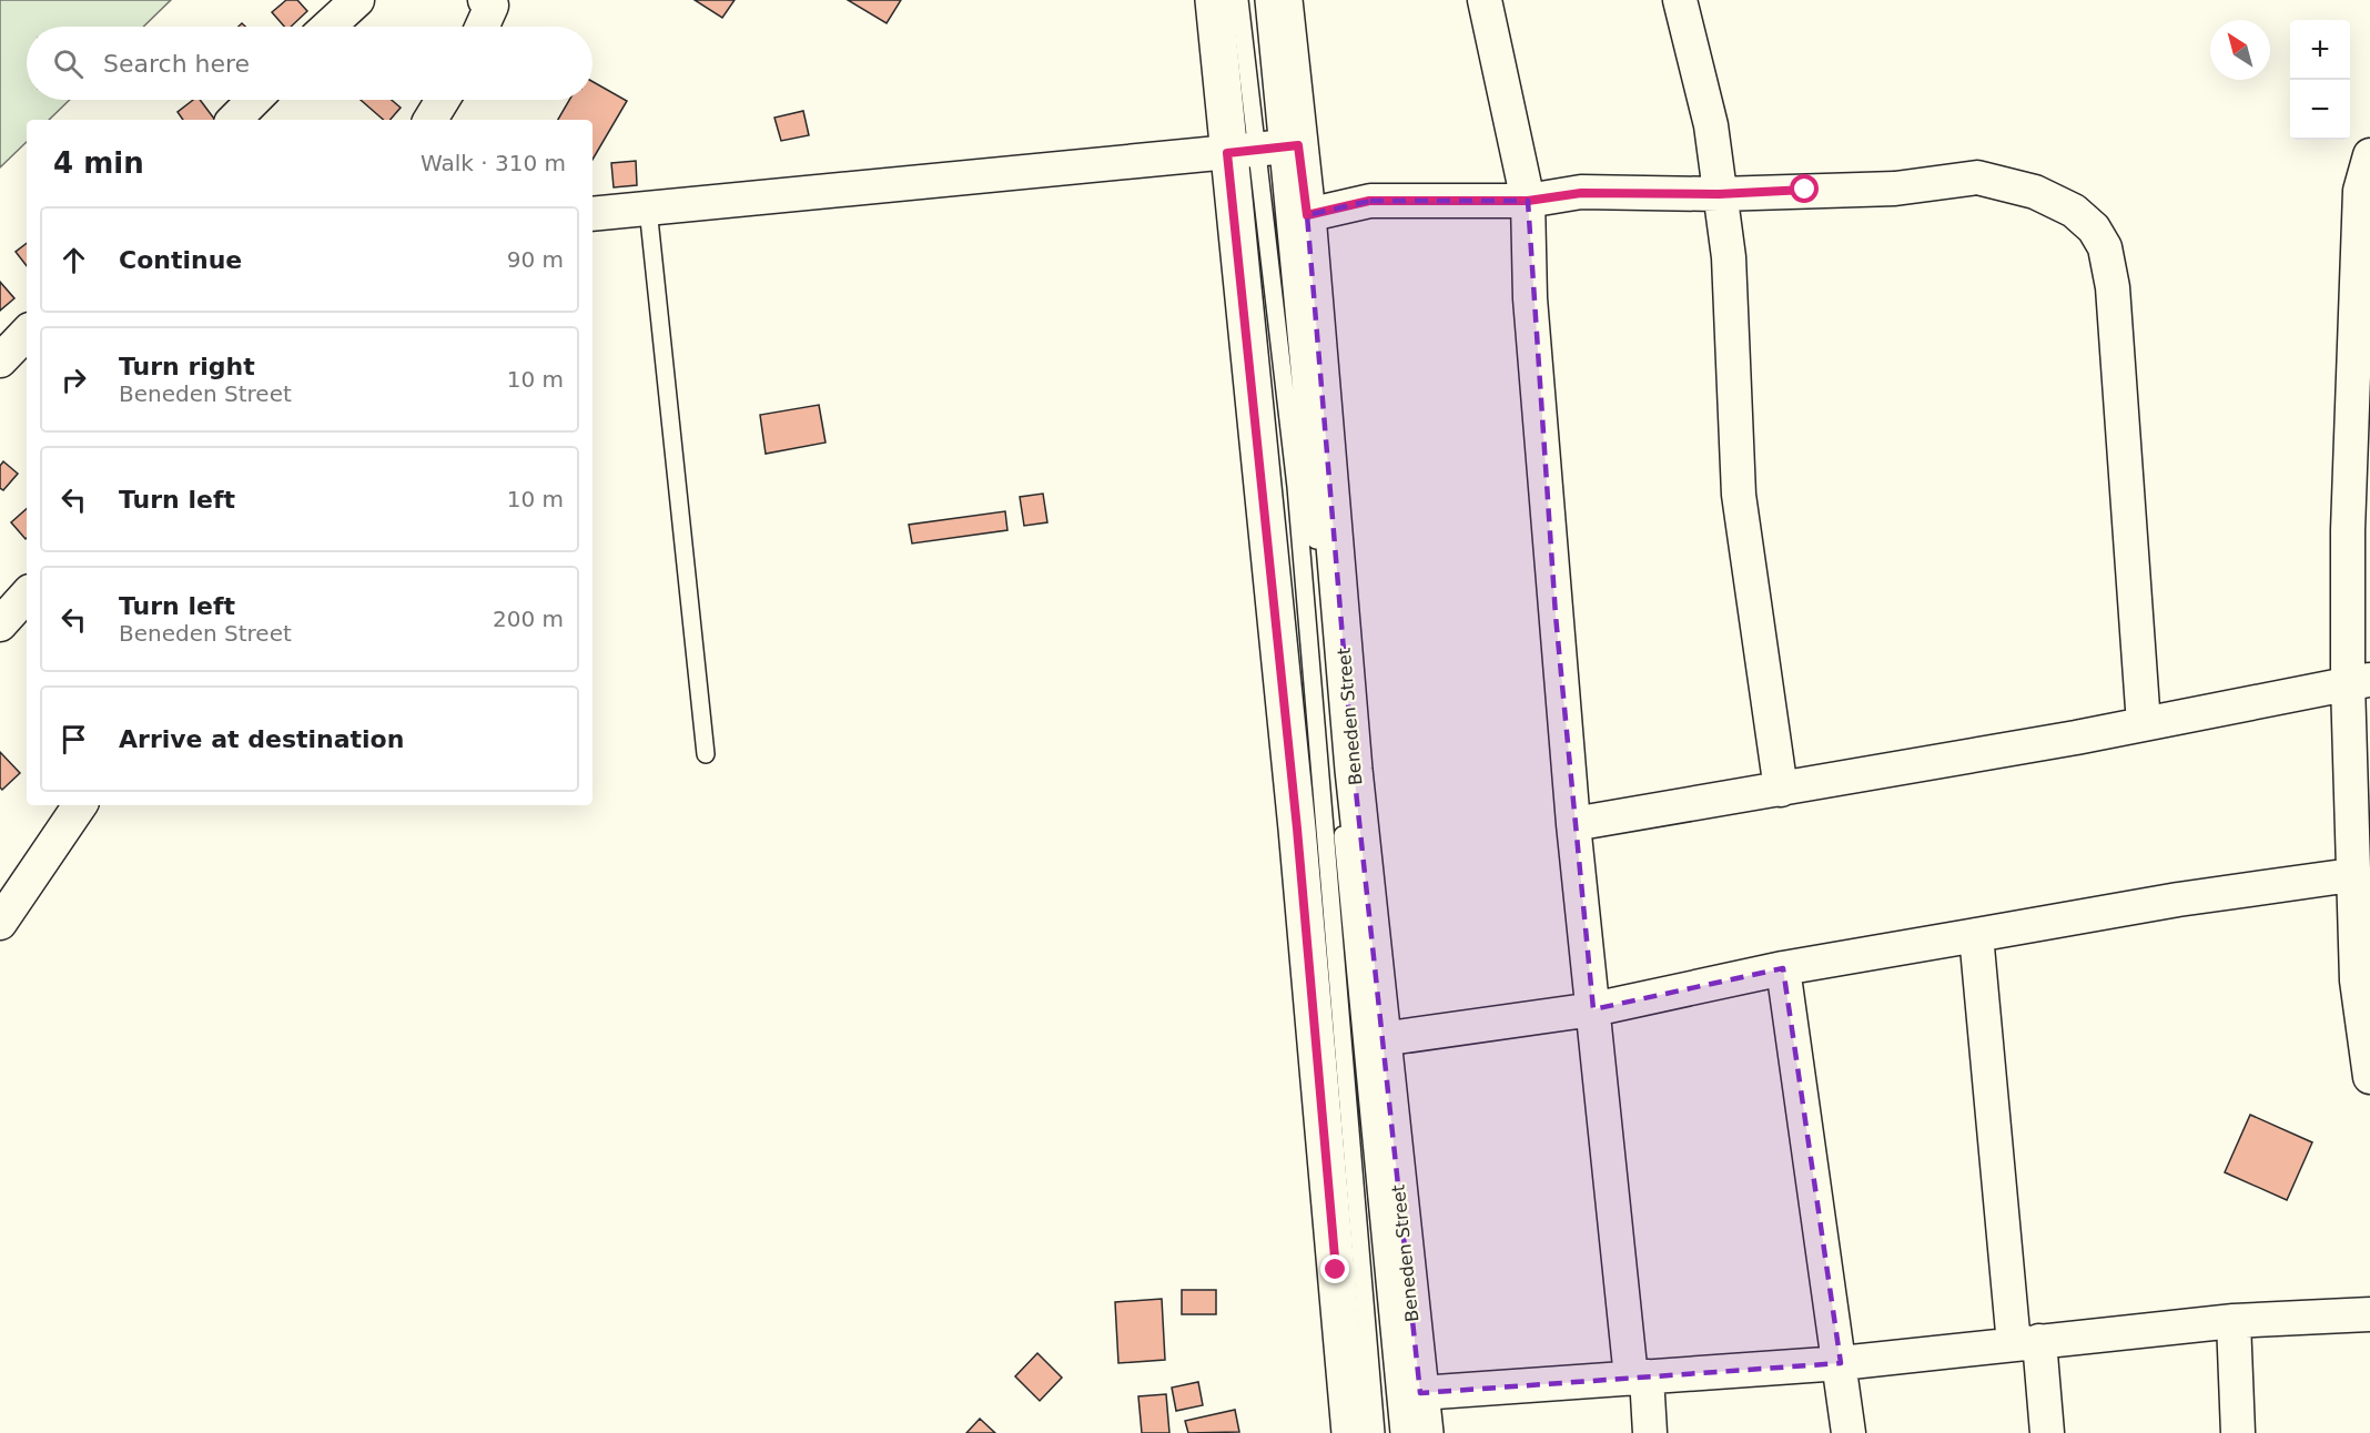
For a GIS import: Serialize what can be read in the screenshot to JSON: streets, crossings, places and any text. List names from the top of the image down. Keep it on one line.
{"streets":{"main road":["Beneden Street"]},"north":"top left","page":{"map_buttons":["+","−"],"search":"Search here","heading":["4 min","Walk · 310 m"],"list":[["Continue","90 m"],["Turn right","Beneden Street","10 m"],["Turn left","10 m"],["Turn left","Beneden Street","200 m"],"Arrive at destination"]}}
